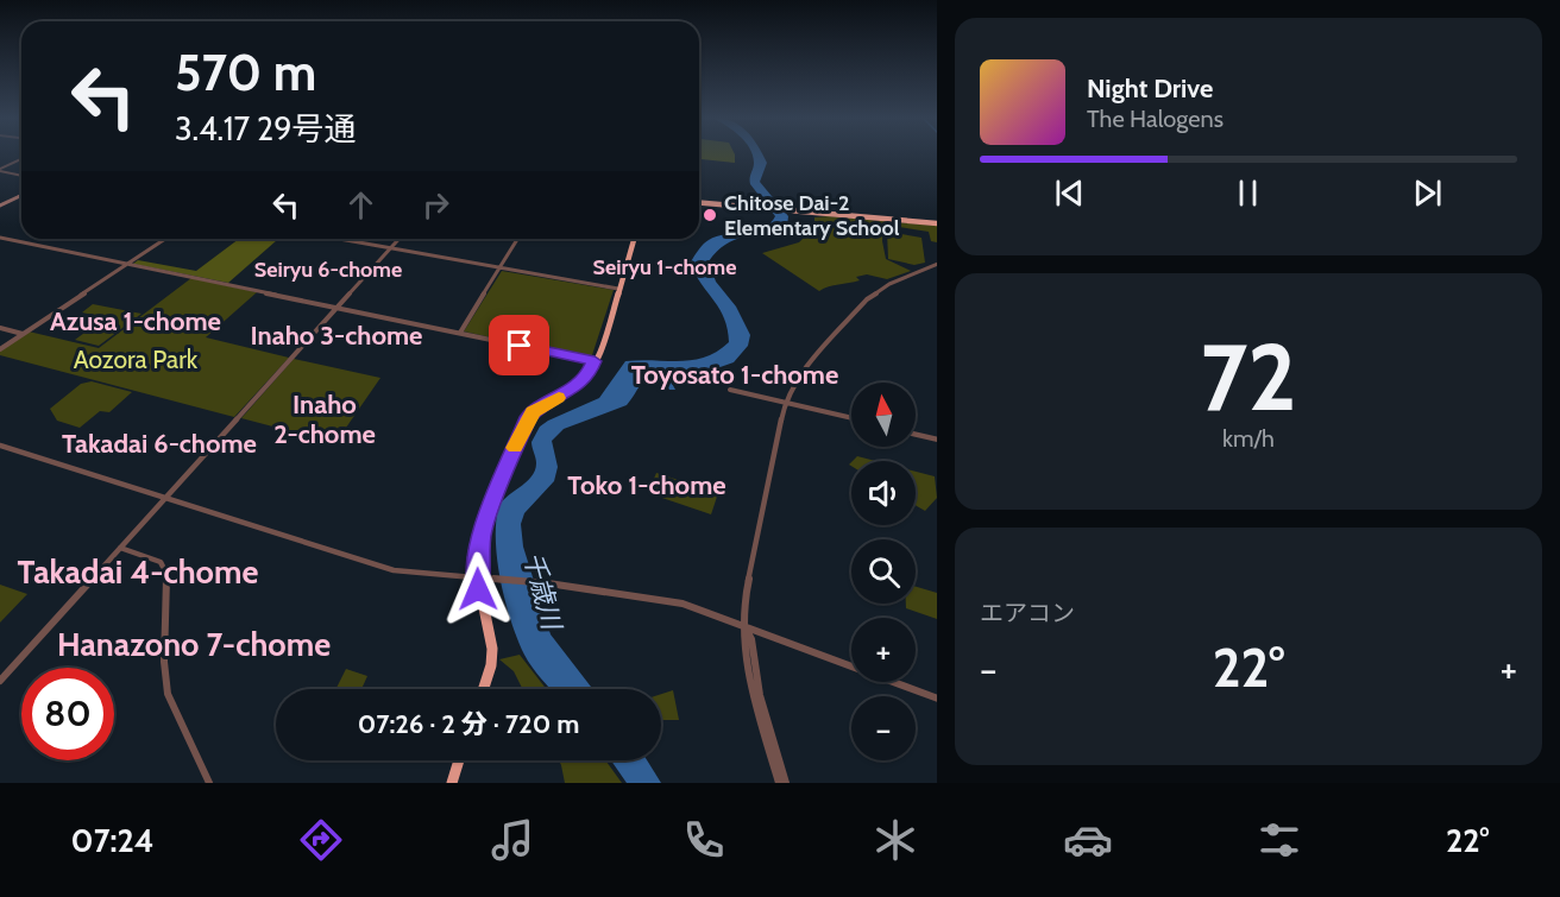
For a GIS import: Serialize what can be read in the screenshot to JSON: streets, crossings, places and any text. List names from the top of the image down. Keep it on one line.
{"districts":["Seiryu 1-chome","Seiryu 6-chome","Azusa 1-chome","Inaho 3-chome","Toyosato 1-chome","Inaho 2-chome","Takadai 6-chome","Toko 1-chome","Takadai 4-chome","Hanazono 7-chome"],"water":["千歳川"],"parks":["Aozora Park"],"places":["Chitose Dai-2 Elementary School"],"north":"top","page":{"turn":["570 m","3.4.17 29号通"],"song":["Night Drive","The Halogens"],"tile":[["72","km/h"],"エアコン"],"map_buttons":["+","−"],"heat":["−","22°","+"],"limit":"80","trip":"07:26 · 2 分 · 720 m","tabs":["07:24","22°"]}}
